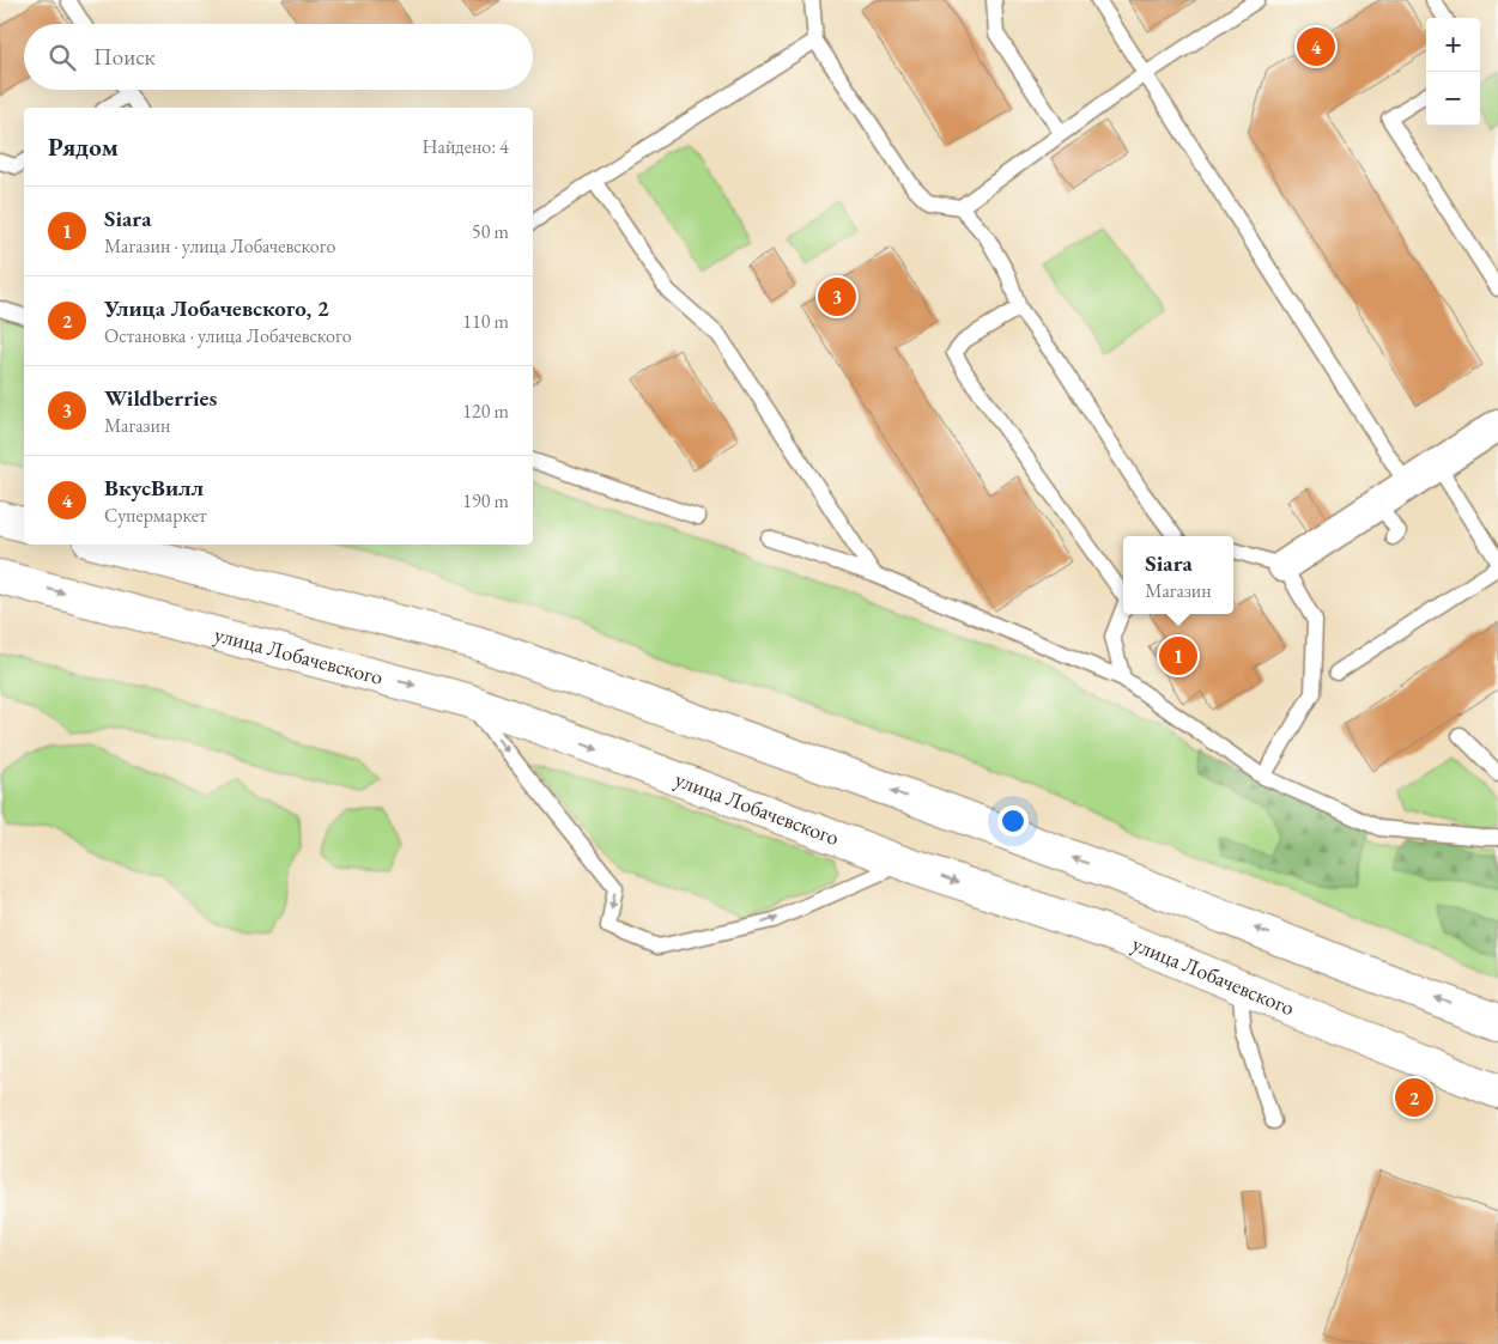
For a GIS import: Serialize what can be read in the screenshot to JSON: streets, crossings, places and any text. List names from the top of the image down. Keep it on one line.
{"streets":{"main road":["улица Лобачевского"]},"page":{"map_buttons":["+","−"],"search":"Поиск","pins":["4","3","1","2"],"heading":["Рядом","Найдено: 4"],"list":[{"mark":"1","name":"Siara","note":"Магазин · улица Лобачевского","value":"50 m"},{"mark":"2","name":"Улица Лобачевского, 2","note":"Остановка · улица Лобачевского","value":"110 m"},{"mark":"3","name":"Wildberries","note":"Магазин","value":"120 m"},{"mark":"4","name":"ВкусВилл","note":"Супермаркет","value":"190 m"}],"popup":["Siara","Магазин"]}}
